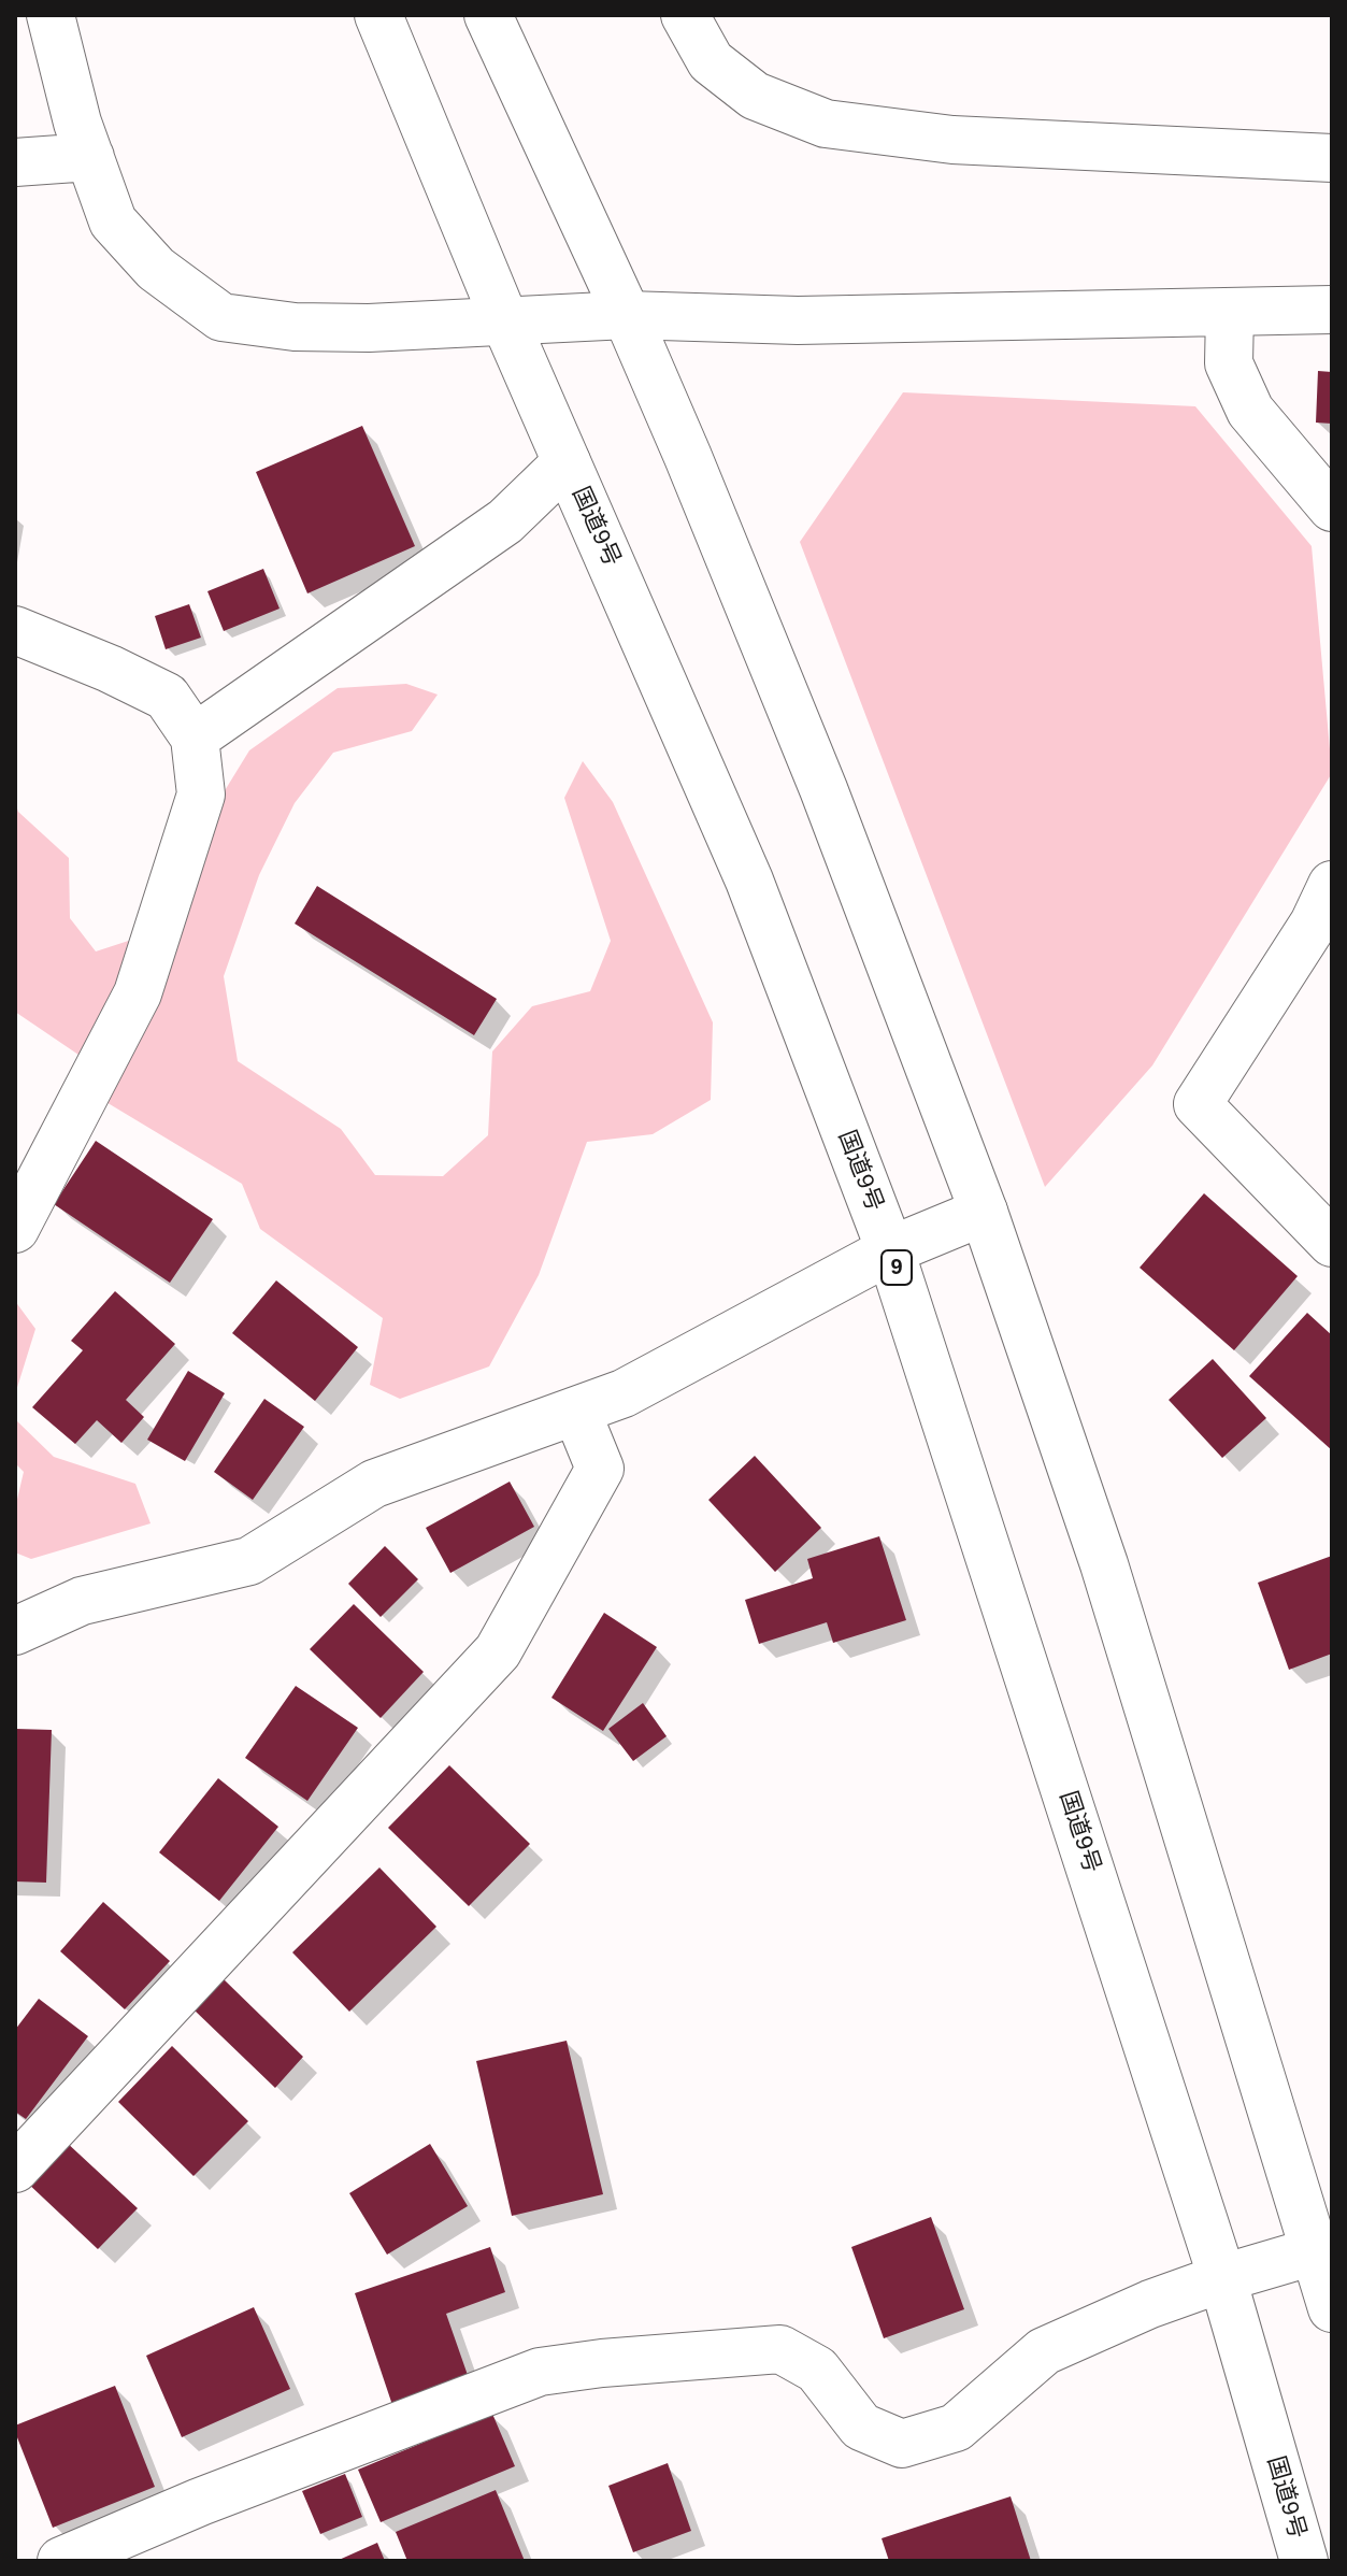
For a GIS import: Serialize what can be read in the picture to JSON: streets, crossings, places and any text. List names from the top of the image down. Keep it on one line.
{"streets":{"main road":["国道9号","9"]}}
